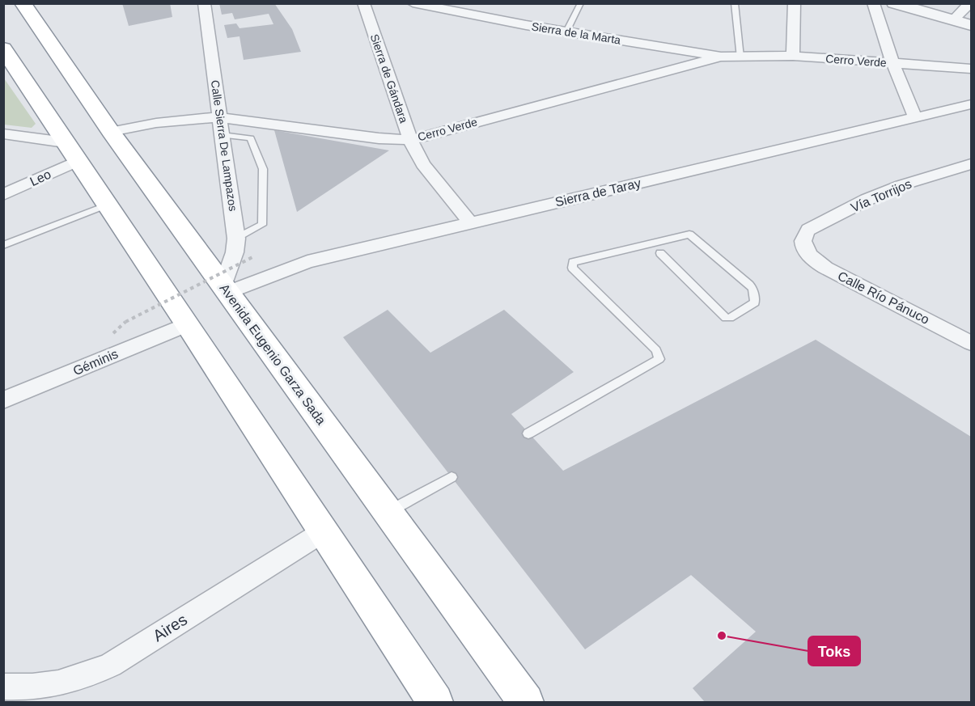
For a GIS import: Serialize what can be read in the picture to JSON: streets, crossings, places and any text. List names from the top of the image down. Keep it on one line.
{"streets":{"highway":["Avenida Eugenio Garza Sada"],"street":["Sierra de la Marta","Cerro Verde","Sierra de Gándara","Calle Sierra De Lampazos","Leo","Sierra de Taray","Vía Torrijos","Calle Río Pánuco","Géminis","Aires"]},"crossings":[["Sierra de la Marta","Cerro Verde"],["Cerro Verde","Sierra de Gándara"],["Cerro Verde","Calle Sierra De Lampazos"],["Cerro Verde","Avenida Eugenio Garza Sada"],["Sierra de Gándara","Sierra de Taray"],["Calle Sierra De Lampazos","Sierra de Taray"],["Calle Sierra De Lampazos","Avenida Eugenio Garza Sada"],["Sierra de Taray","Avenida Eugenio Garza Sada"],["Vía Torrijos","Calle Río Pánuco"]],"places":["Toks"]}
